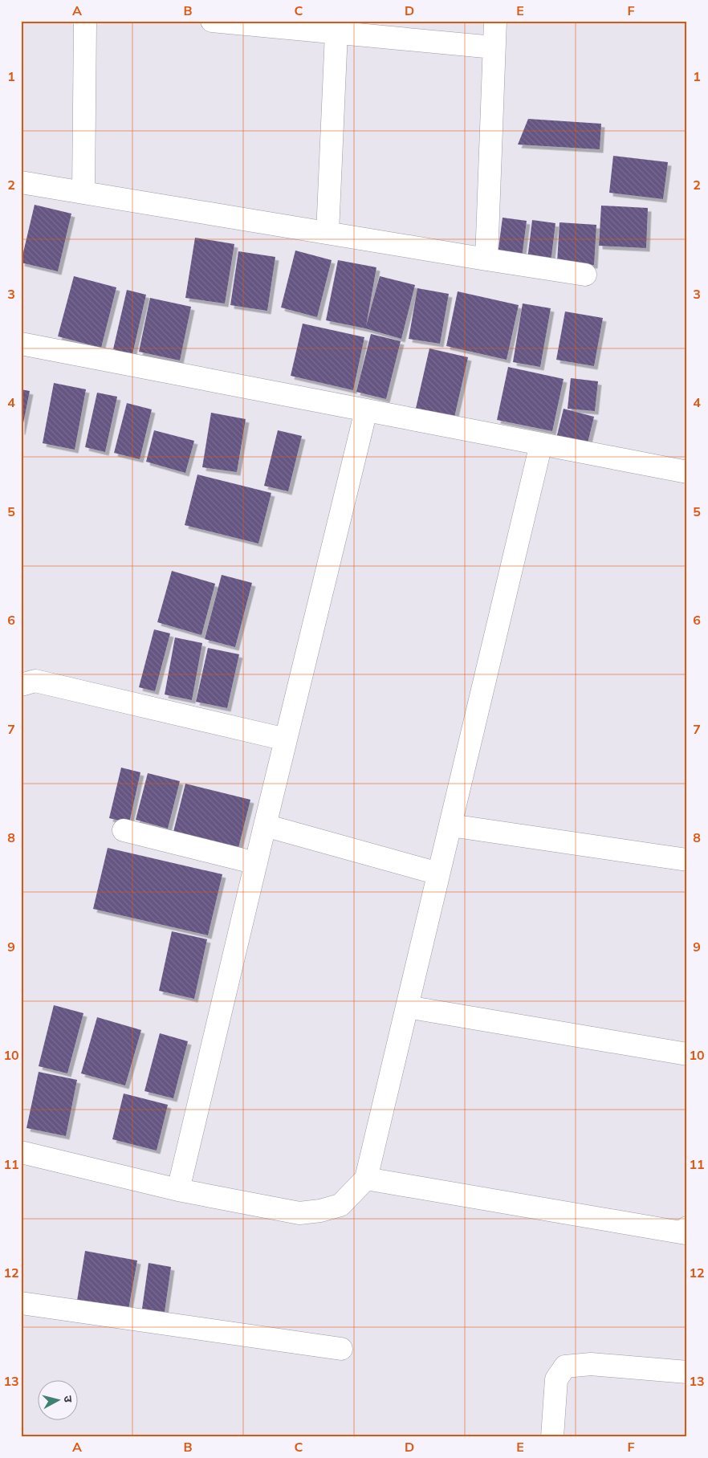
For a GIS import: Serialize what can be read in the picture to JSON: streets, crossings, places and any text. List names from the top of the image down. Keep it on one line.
{"north":"right","grid":{"columns":["A","B","C","D","E","F"],"rows":["1","2","3","4","5","6","7","8","9","10","11","12","13"]}}
